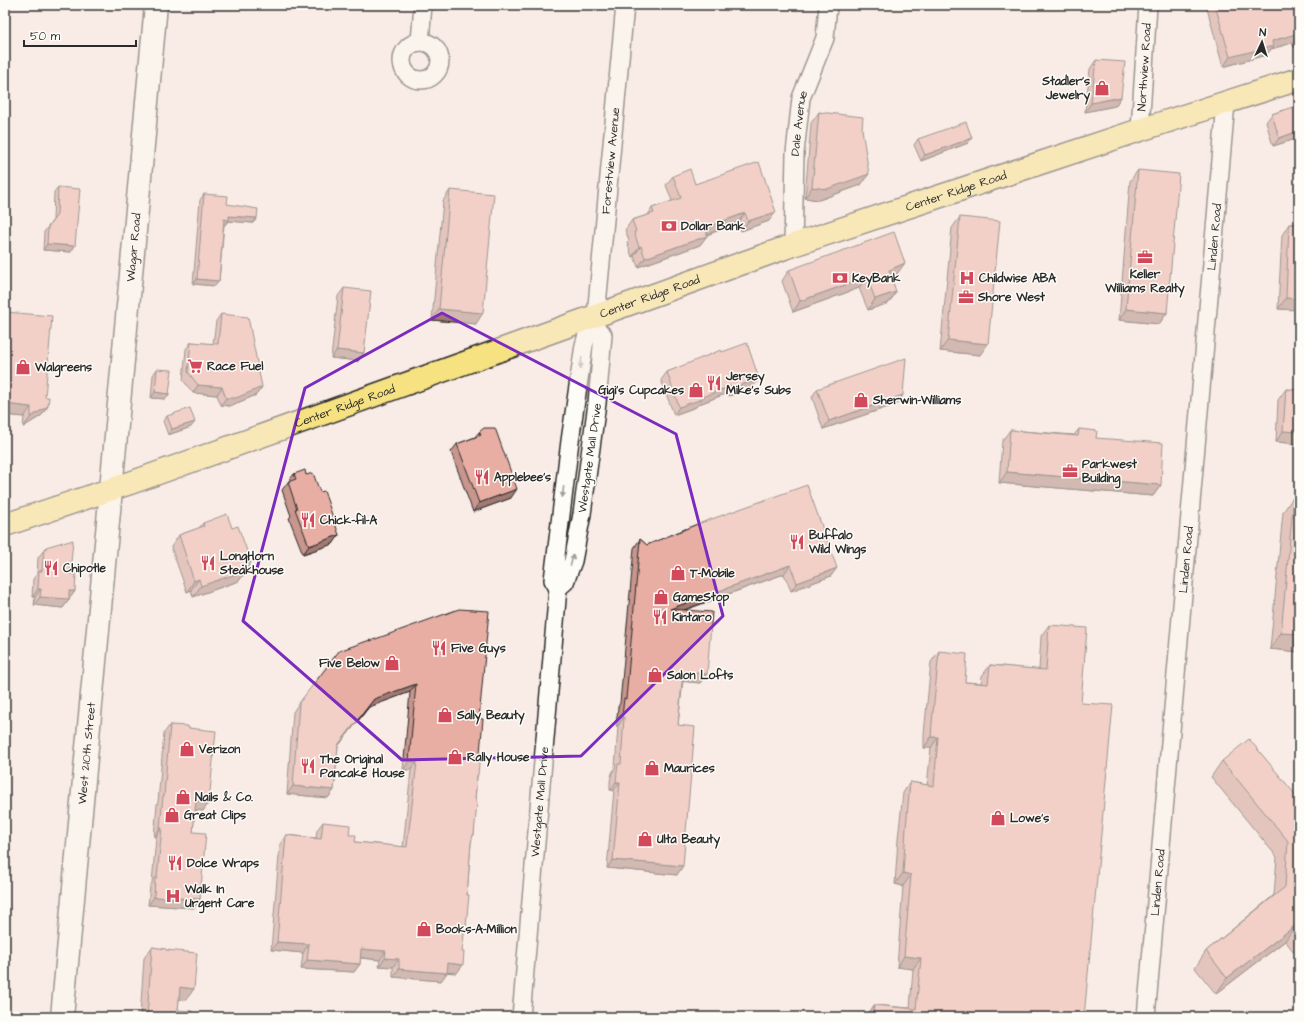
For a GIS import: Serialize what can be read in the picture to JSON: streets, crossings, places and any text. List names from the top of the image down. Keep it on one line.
{"streets":{"main road":["Center Ridge Road"],"street":["Northview Road","Dale Avenue","Forestview Avenue","Linden Road","Wagar Road","Westgate Mall Drive","West 210th Street"]},"crossings":[["Northview Road","Center Ridge Road"],["Dale Avenue","Center Ridge Road"],["Forestview Avenue","Center Ridge Road"],["Forestview Avenue","Westgate Mall Drive"],["Center Ridge Road","Linden Road"],["Center Ridge Road","Wagar Road"],["Center Ridge Road","Westgate Mall Drive"],["Center Ridge Road","West 210th Street"],["Wagar Road","West 210th Street"]],"places":{"shop":["Stadler's Jewelry","Walgreens","Gigi's Cupcakes","Sherwin-Williams","T-Mobile","GameStop","Five Below","Salon Lofts","Sally Beauty","Verizon","Rally House","Maurices","Nails & Co.","Great Clips","Lowe's","Ulta Beauty","Books-A-Million"],"bank":["Dollar Bank","KeyBank"],"office":["Keller Williams Realty","Shore West","Parkwest Building"],"hospital":["Childwise ABA","Walk In Urgent Care"],"supermarket":["Race Fuel"],"restaurant":["Jersey Mike's Subs","Applebee's","Chick-fil-A","Buffalo Wild Wings","LongHorn Steakhouse","Chipotle","Kintaro","Five Guys","The Original Pancake House","Dolce Wraps"]},"scale_bar":"50 m","north":"top"}
